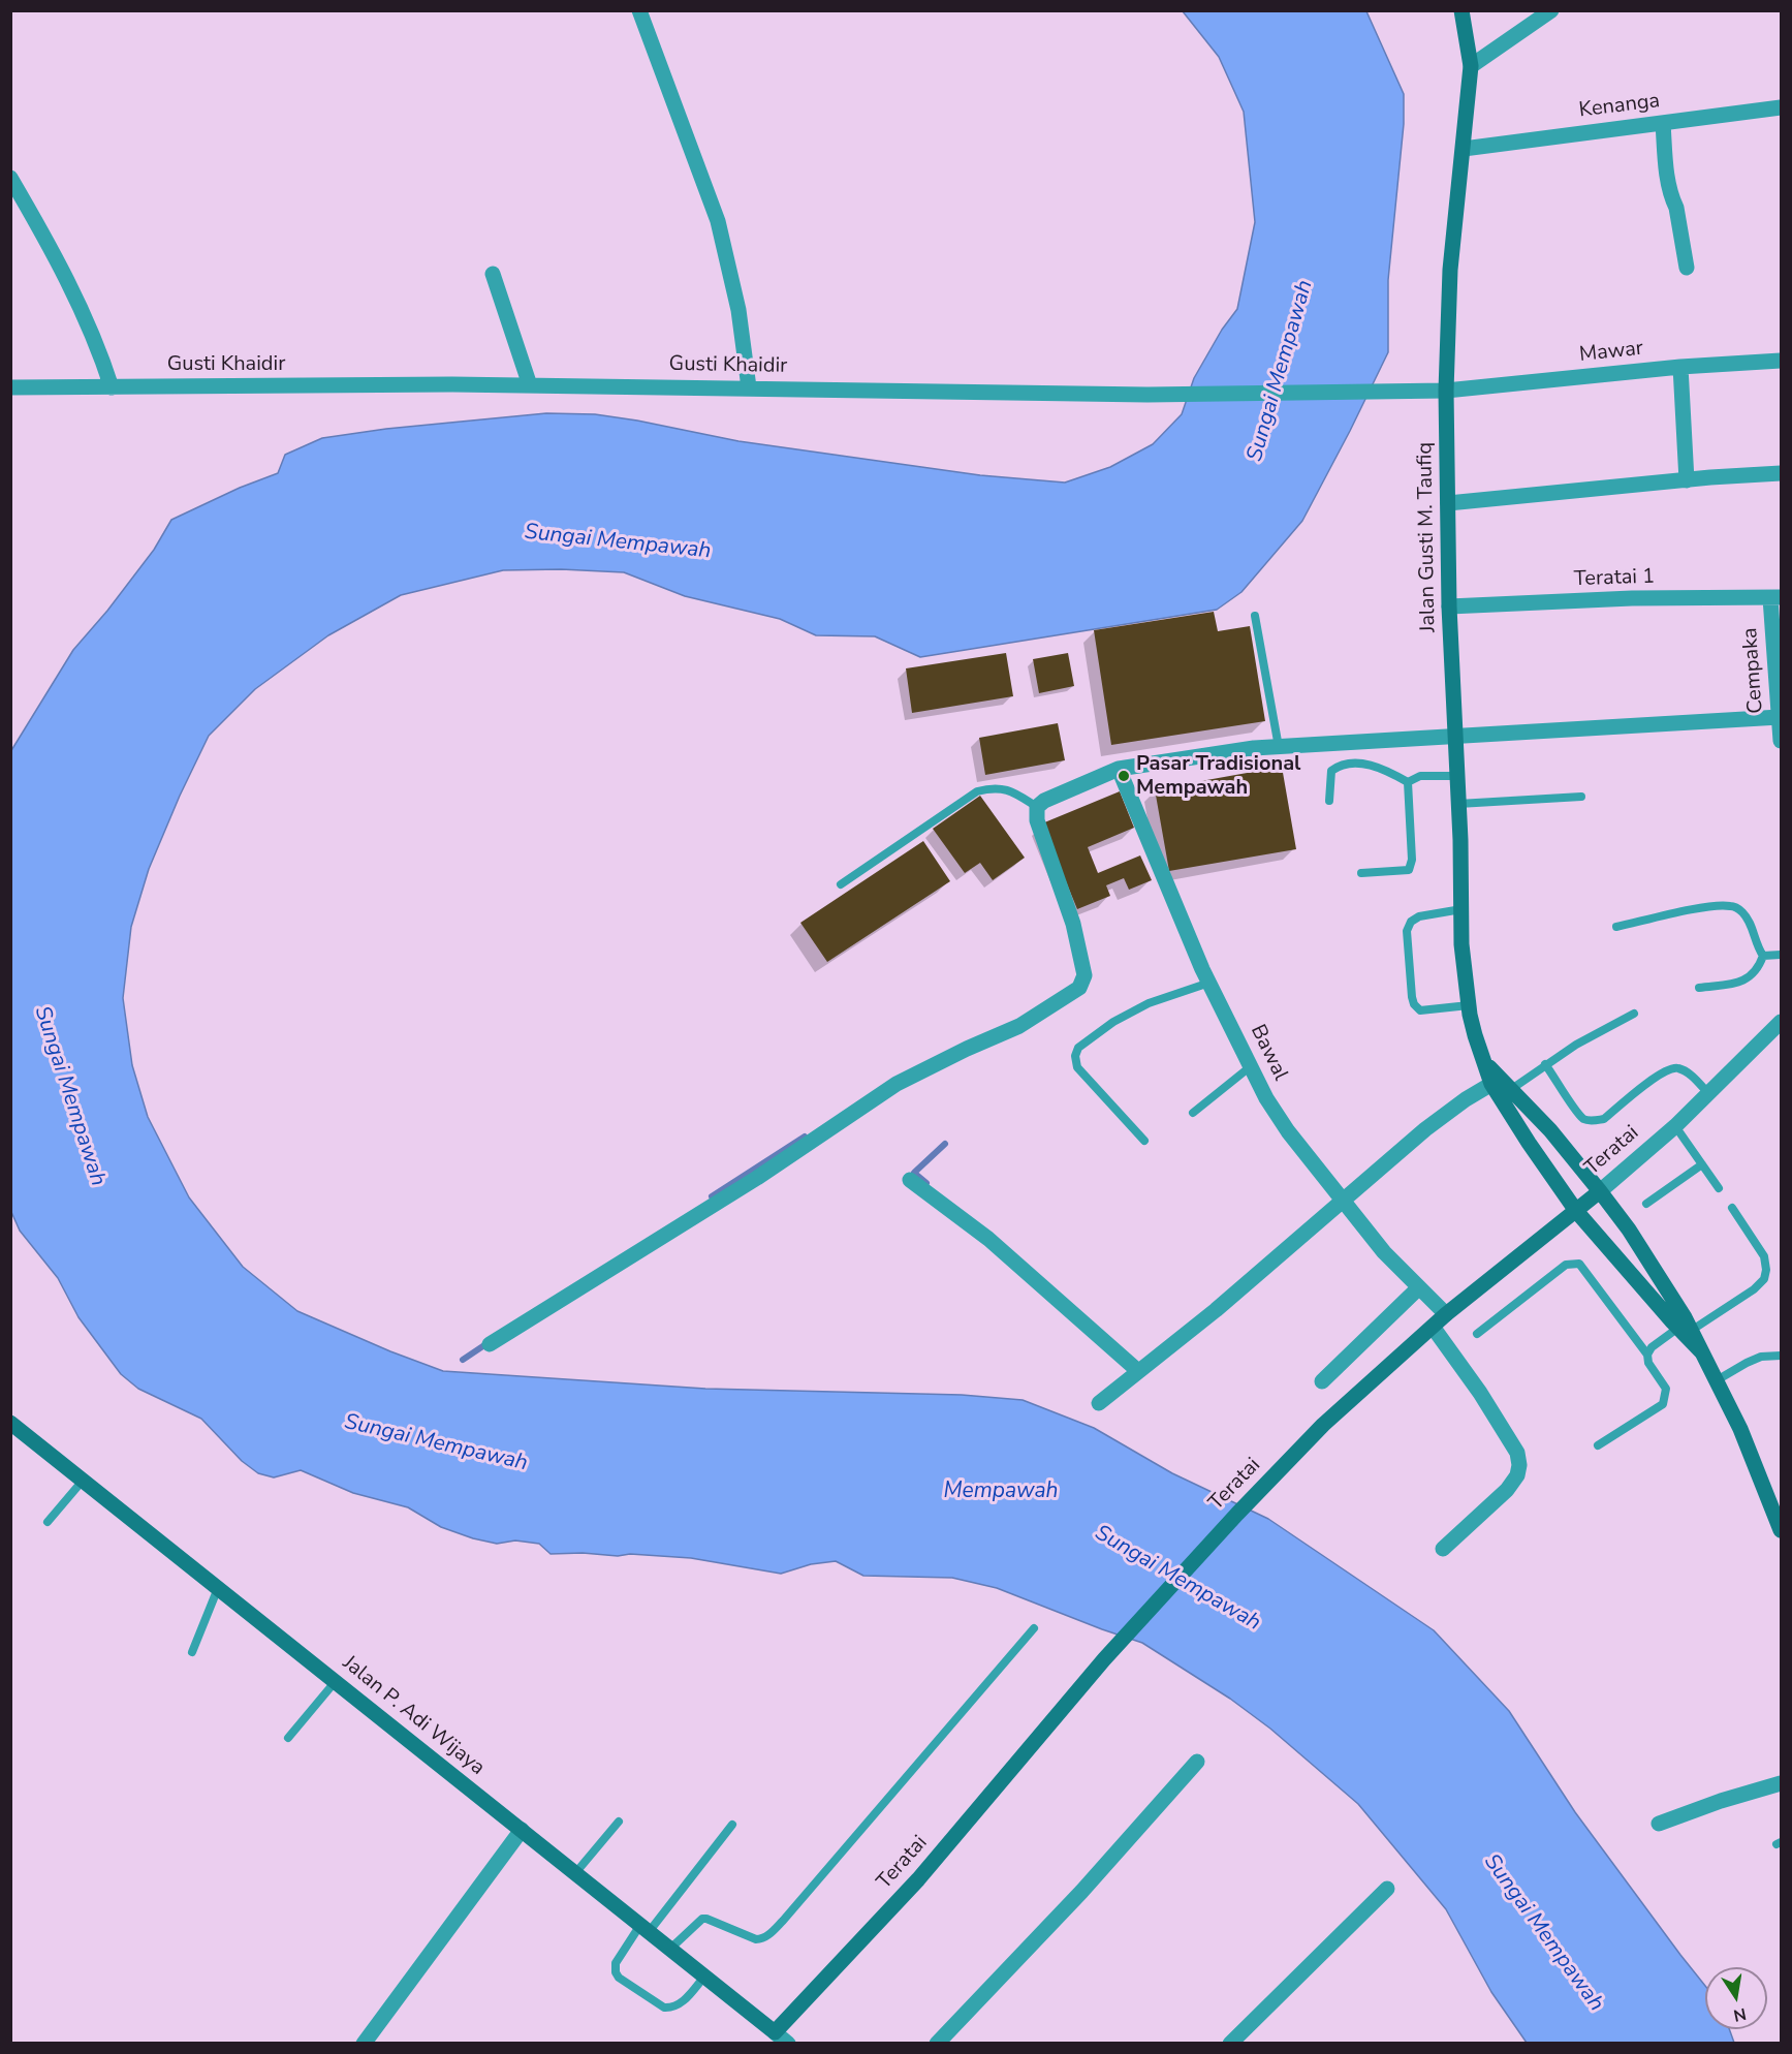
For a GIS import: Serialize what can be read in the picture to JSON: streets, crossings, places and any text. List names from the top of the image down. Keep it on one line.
{"streets":{"main road":["Jalan Gusti M. Taufiq","Teratai","Jalan P. Adi Wijaya"],"street":["Kenanga","Mawar","Gusti Khaidir","Teratai 1","Cempaka","Bawal"]},"crossings":[["Kenanga","Jalan Gusti M. Taufiq"],["Mawar","Gusti Khaidir"],["Mawar","Jalan Gusti M. Taufiq"],["Gusti Khaidir","Jalan Gusti M. Taufiq"],["Jalan Gusti M. Taufiq","Teratai 1"],["Jalan Gusti M. Taufiq","Teratai"],["Teratai 1","Cempaka"],["Bawal","Teratai"],["Teratai","Jalan P. Adi Wijaya"]],"water":["Sungai Mempawah","Mempawah"],"places":["Pasar Tradisional Mempawah"],"north":"bottom"}
